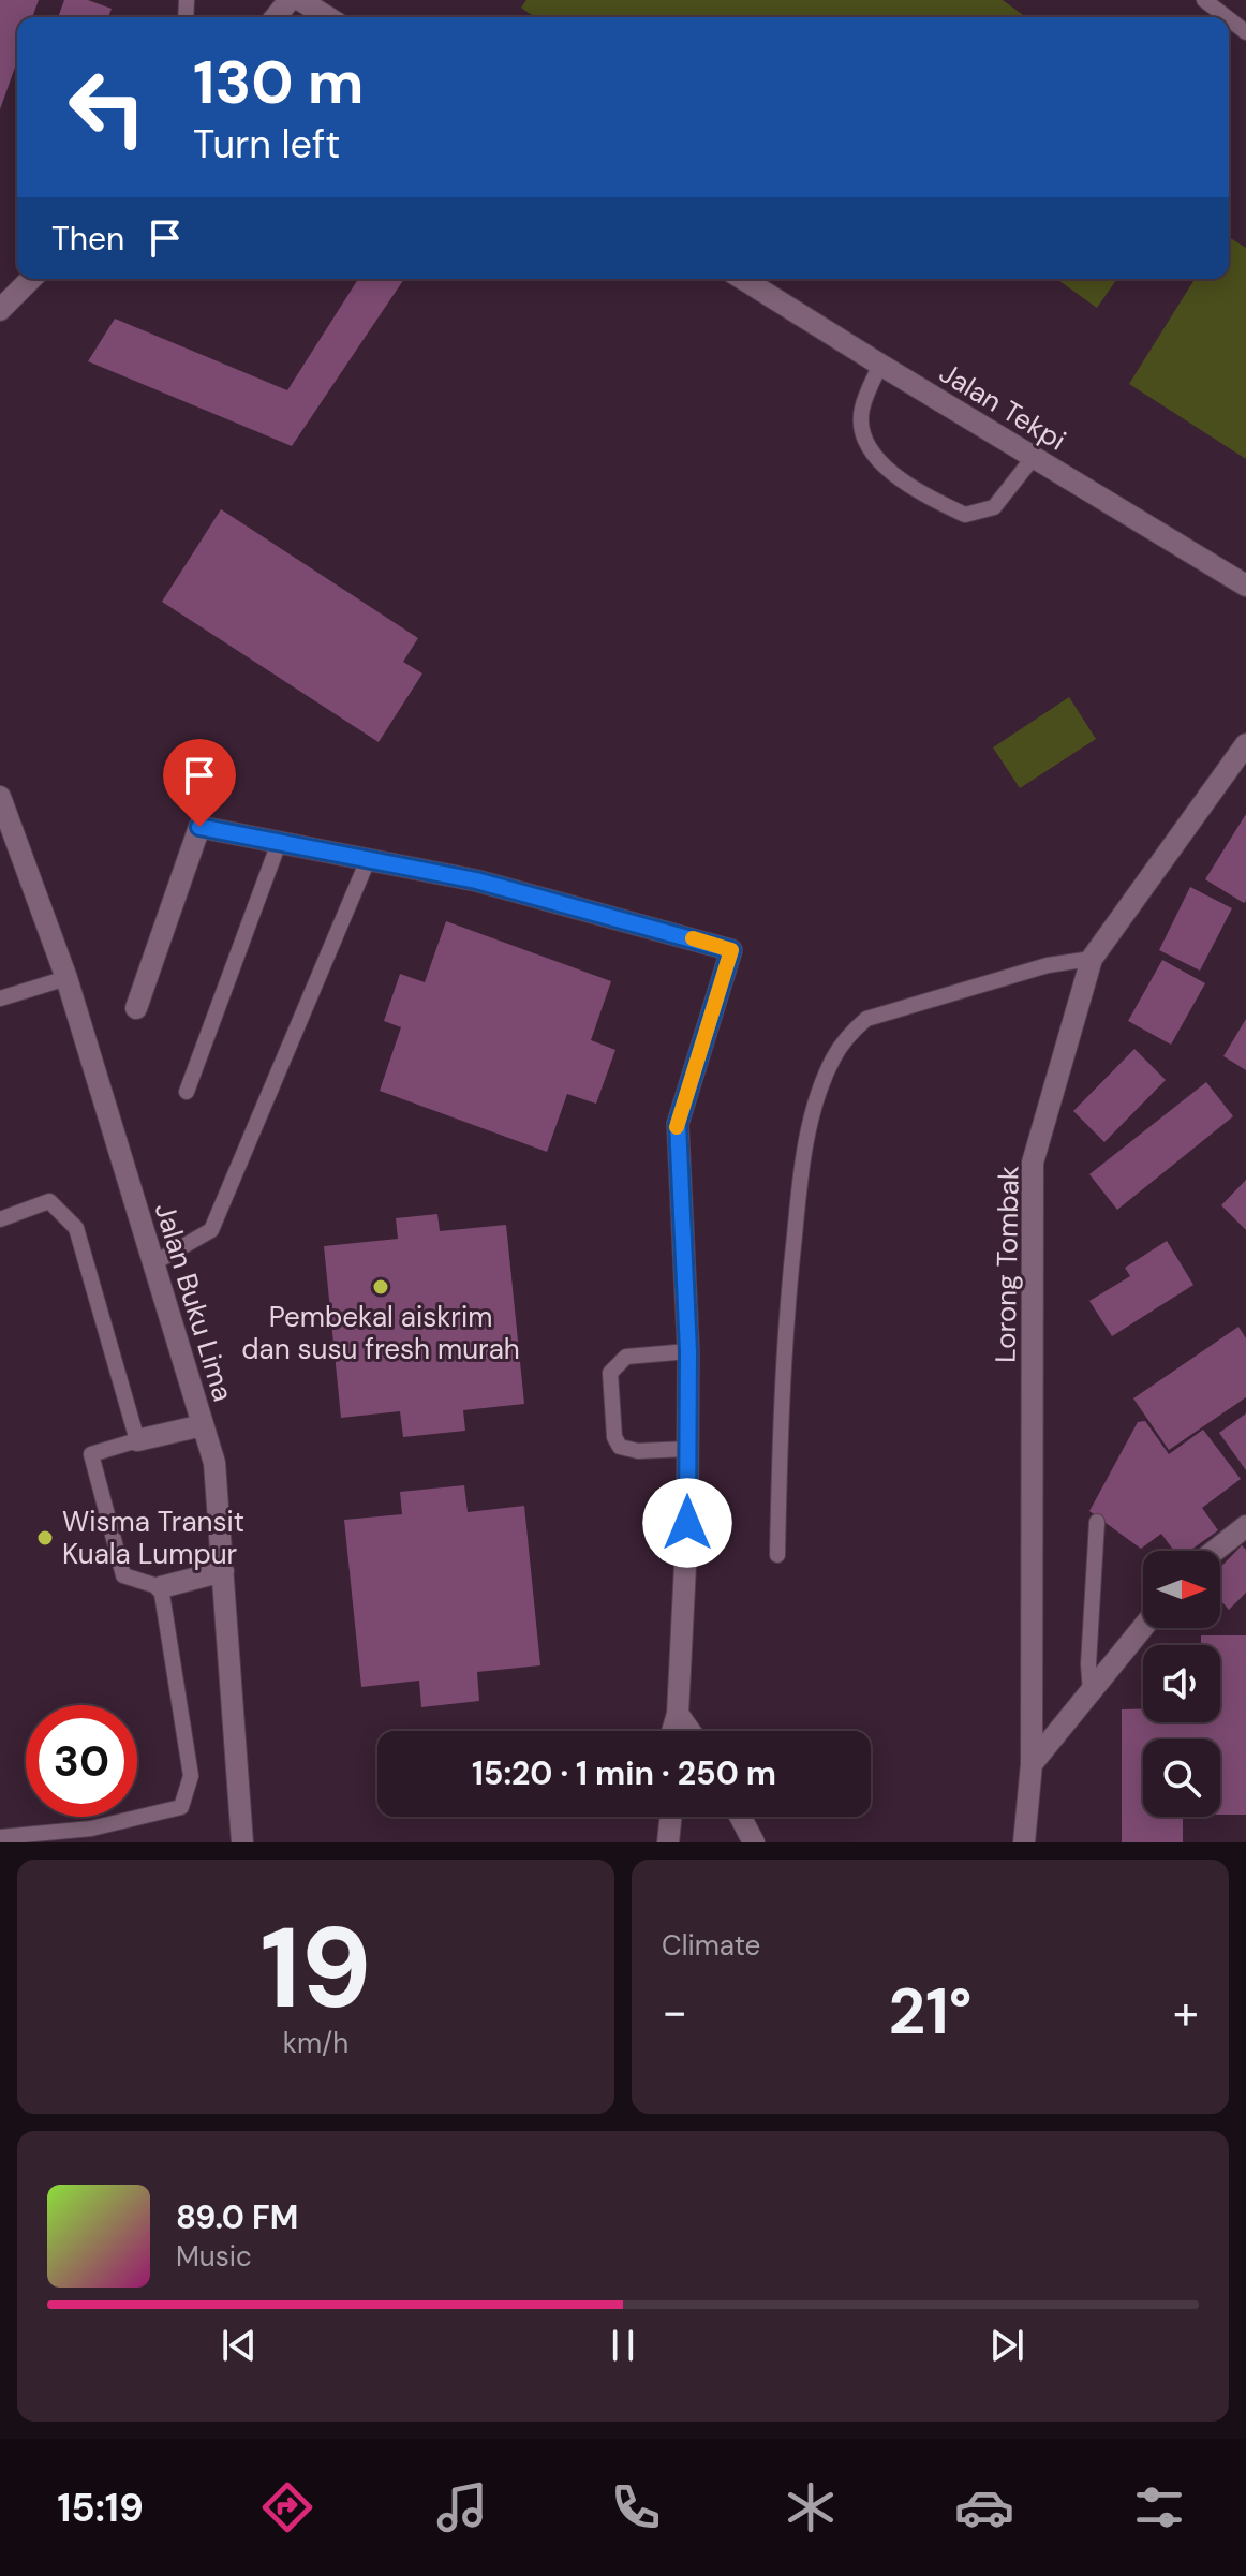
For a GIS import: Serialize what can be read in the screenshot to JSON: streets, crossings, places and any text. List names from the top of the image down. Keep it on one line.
{"streets":{"street":["Jalan Tekpi","Lorong Tombak","Jalan Buku Lima"]},"places":["Pembekal aiskrim dan susu fresh murah","Wisma Transit Kuala Lumpur"],"north":"right","page":{"turn":["130 m","Turn left"],"then":"Then","limit":"30","trip":"15:20 · 1 min · 250 m","tile":[["19","km/h"],"Climate"],"heat":["−","21°","+"],"song":["89.0 FM","Music"],"tabs":"15:19"}}
